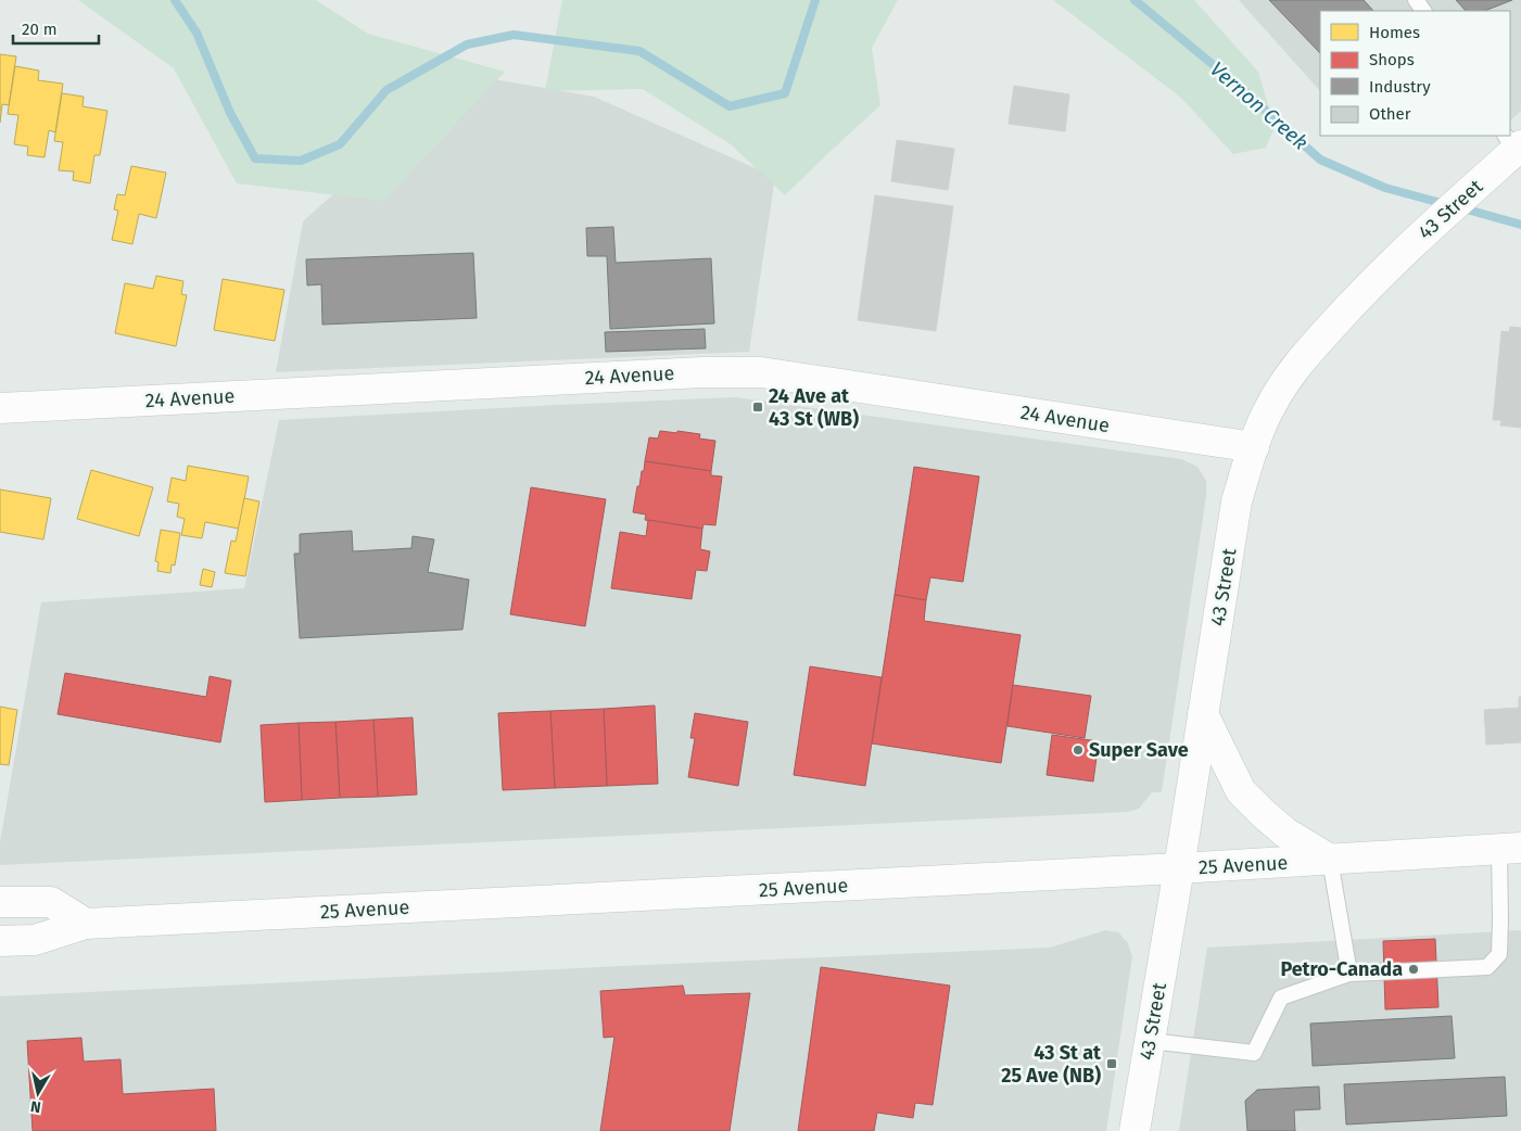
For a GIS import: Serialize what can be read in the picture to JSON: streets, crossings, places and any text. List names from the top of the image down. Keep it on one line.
{"streets":{"street":["43 Street","24 Avenue","25 Avenue"]},"crossings":[["43 Street","24 Avenue"],["43 Street","25 Avenue"]],"water":["Vernon Creek"],"places":{"transit":["24 Ave at 43 St (WB)","43 St at 25 Ave (NB)"],"other":["Super Save","Petro-Canada"]},"legend":["Homes","Shops","Industry","Other"],"scale_bar":"20 m","north":"bottom"}
